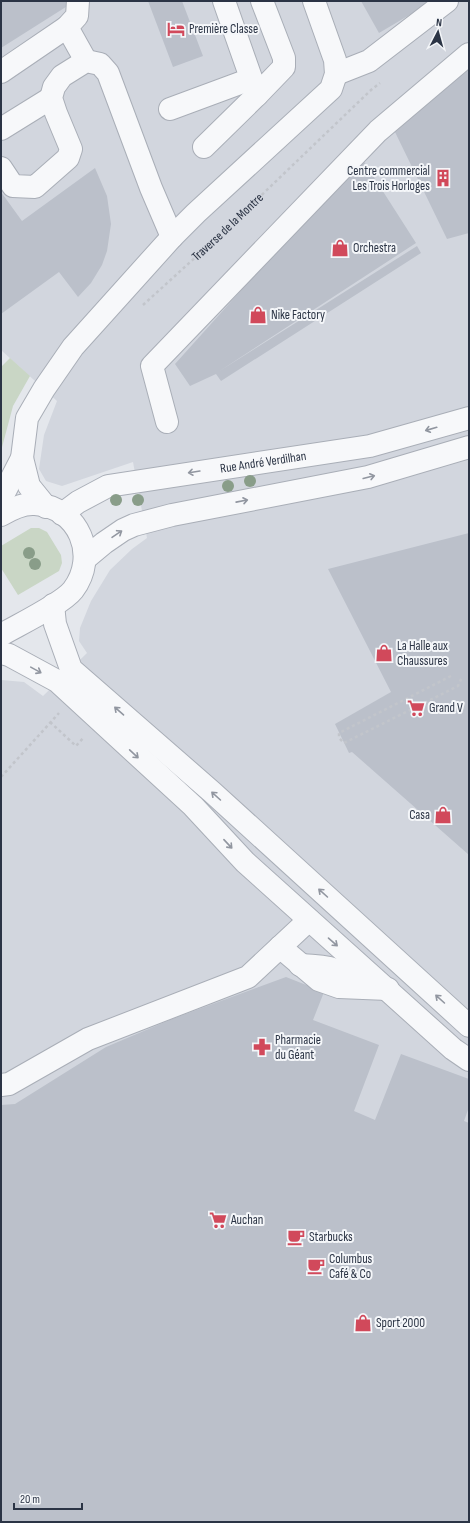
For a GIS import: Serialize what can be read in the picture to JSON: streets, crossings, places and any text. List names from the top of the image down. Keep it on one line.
{"streets":{"street":["Rue André Verdilhan"],"path":["Traverse de la Montre"]},"places":{"hotel":["Première Classe"],"building":["Centre commercial Les Trois Horloges"],"shop":["Orchestra","Nike Factory","La Halle aux Chaussures","Casa","Sport 2000"],"supermarket":["Grand V","Auchan"],"pharmacy":["Pharmacie du Géant"],"cafe":["Starbucks","Columbus Café & Co"]},"scale_bar":"20 m","north":"top"}
